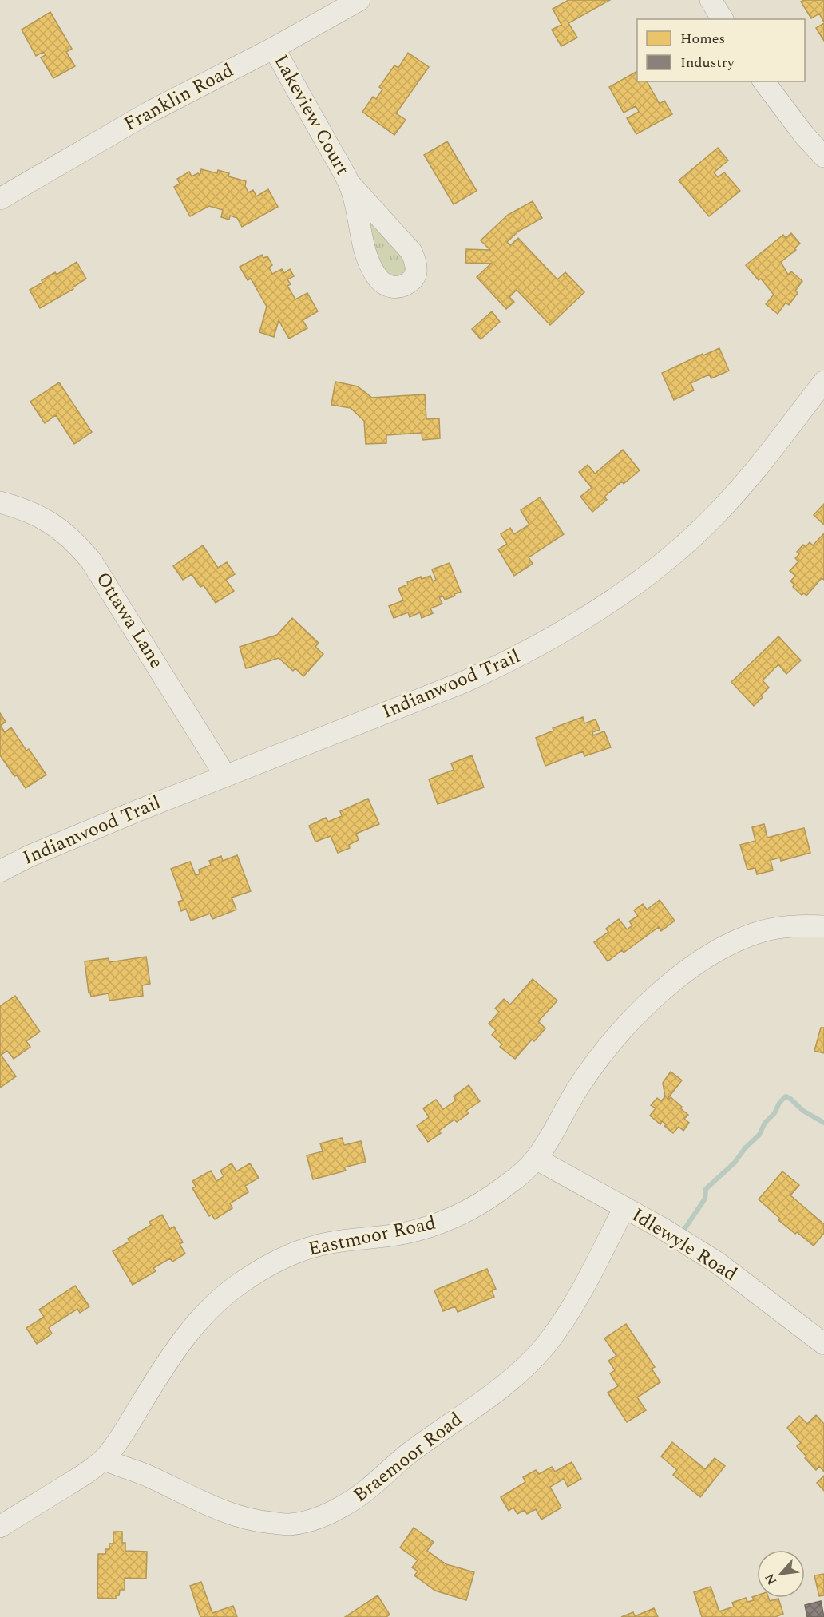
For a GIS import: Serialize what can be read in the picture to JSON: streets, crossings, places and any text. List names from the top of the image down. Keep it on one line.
{"streets":{"street":["Franklin Road","Lakeview Court","Ottawa Lane","Indianwood Trail","Eastmoor Road","Idlewyle Road","Braemoor Road"]},"crossings":[["Franklin Road","Lakeview Court"],["Ottawa Lane","Indianwood Trail"],["Eastmoor Road","Idlewyle Road"],["Eastmoor Road","Braemoor Road"],["Idlewyle Road","Braemoor Road"]],"legend":["Homes","Industry"],"north":"bottom left"}
